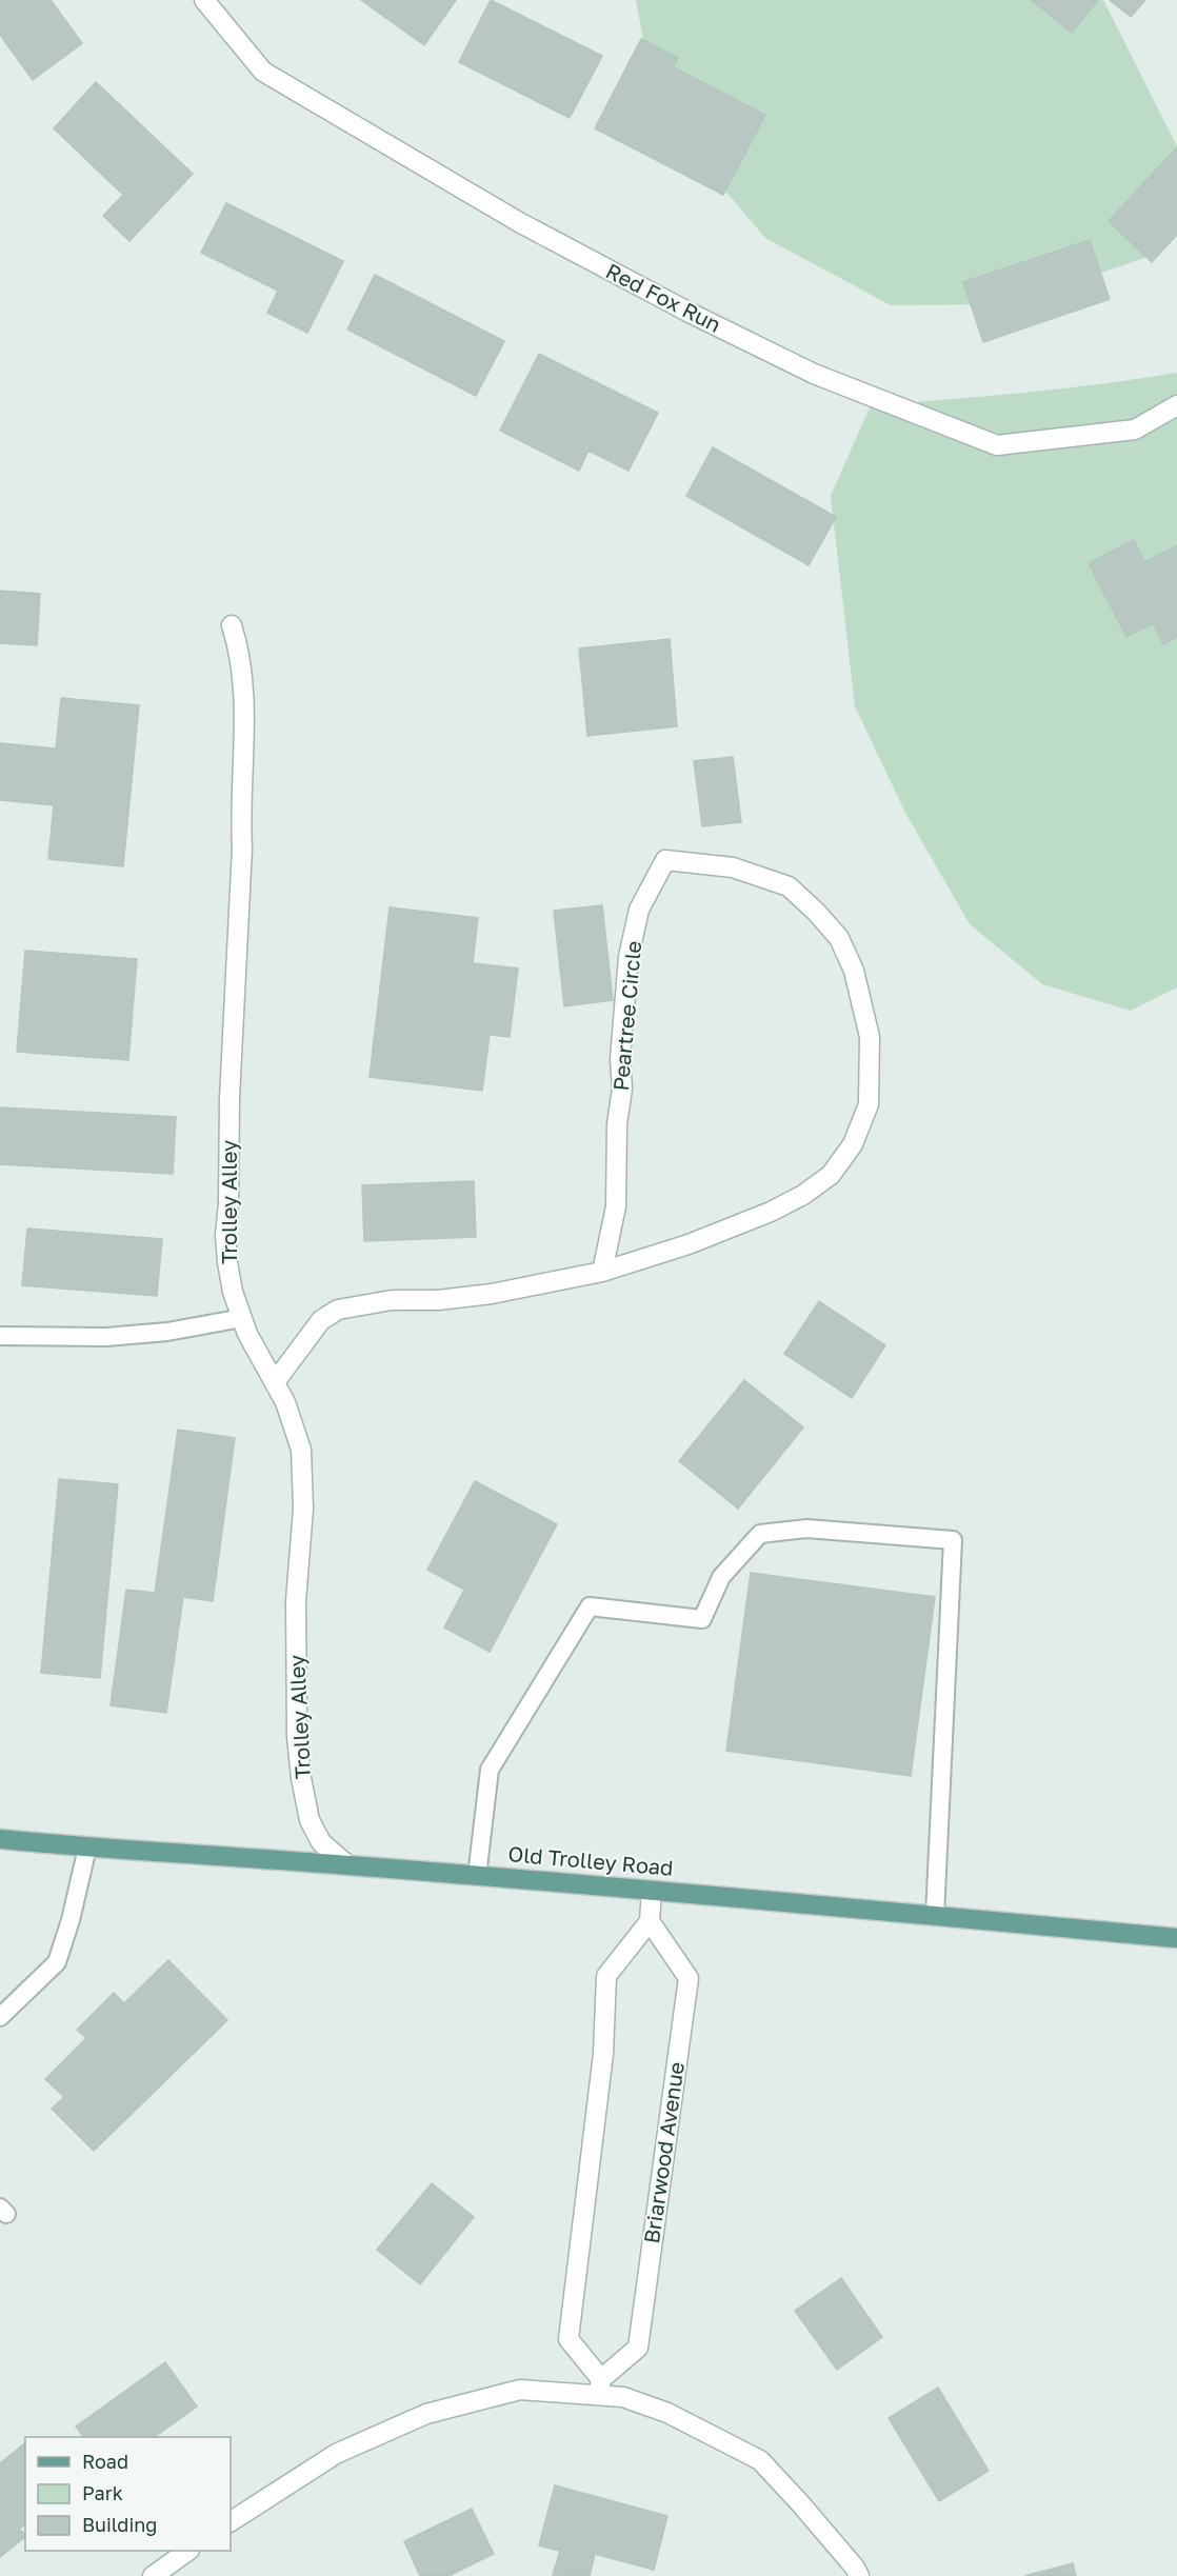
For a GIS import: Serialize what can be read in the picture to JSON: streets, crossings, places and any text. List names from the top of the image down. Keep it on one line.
{"streets":{"main road":["Old Trolley Road"],"street":["Red Fox Run","Peartree Circle","Trolley Alley","Briarwood Avenue"]},"crossings":[["Peartree Circle","Trolley Alley"],["Trolley Alley","Old Trolley Road"]],"legend":["Road","Park","Building"]}
